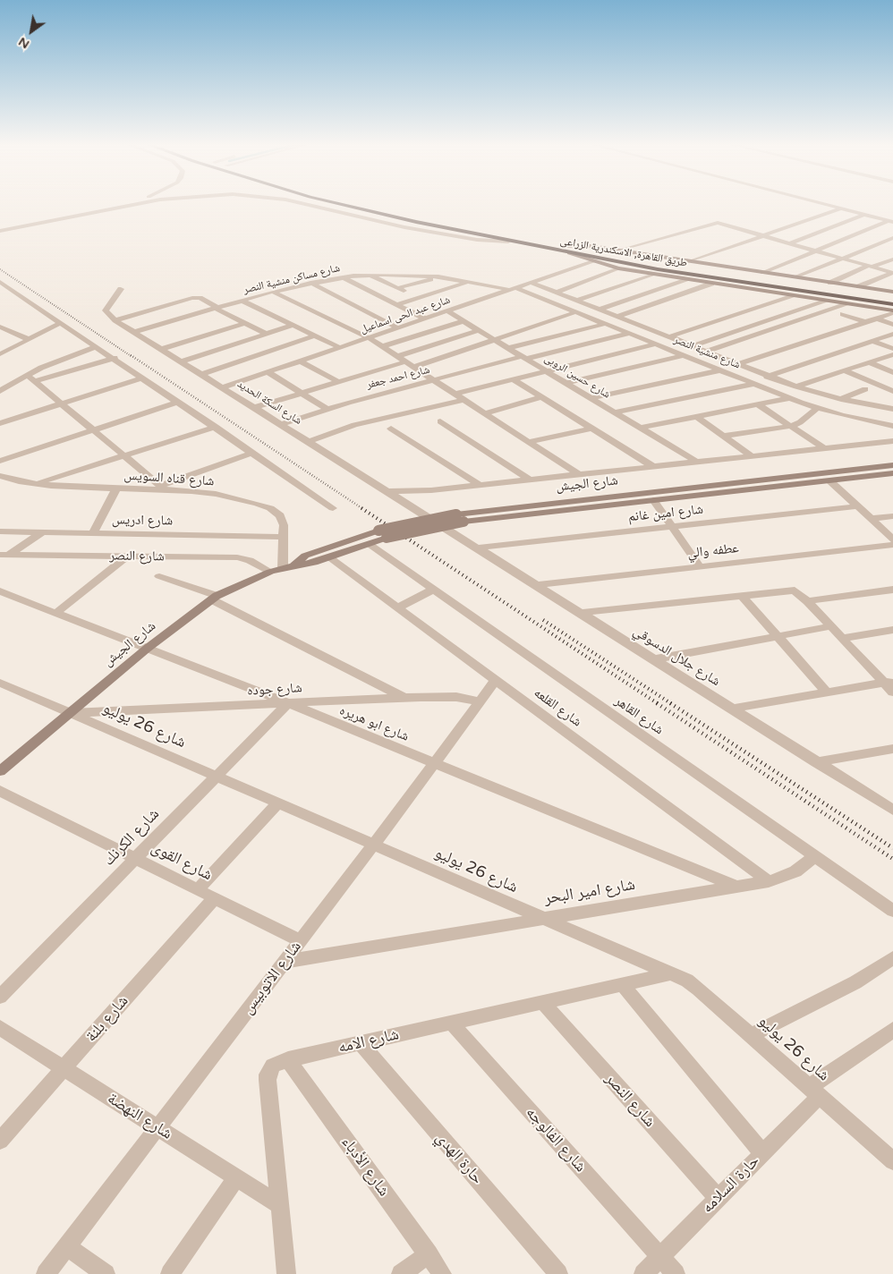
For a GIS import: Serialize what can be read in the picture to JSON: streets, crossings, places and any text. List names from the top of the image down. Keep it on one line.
{"streets":{"highway":["طريق القاهرة, الاسكندرية الزراعى"],"main road":["شارع الجيش"],"street":["شارع مساكن منشية النصر","شارع عبد الحى اسماعيل","شارع منشية النصر","شارع حسين الروبى","شارع احمد جعفر","شارع السكة الحديد","شارع قناه السويس","شارع امين غانم","شارع ادريس","عطفه والي","شارع النصر","شارع جلال الدسوقي","شارع جوده","شارع القلعه","شارع القاهر","شارع ابو هريره","شارع 26 يوليو","شارع الكرنك","شارع القوى","شارع امير البحر","شارع الاتوبيس","شارع بلنة","شارع الامه","شارع النهضة","شارع الفالوجه","حارة الهدي","شارع الأدباء","حارة السلامه"]},"crossings":[["شارع مساكن منشية النصر","شارع عبد الحى اسماعيل"],["شارع مساكن منشية النصر","شارع منشية النصر"],["شارع مساكن منشية النصر","شارع السكة الحديد"],["شارع عبد الحى اسماعيل","شارع منشية النصر"],["شارع عبد الحى اسماعيل","شارع حسين الروبى"],["شارع عبد الحى اسماعيل","شارع السكة الحديد"],["شارع منشية النصر","شارع احمد جعفر"],["شارع حسين الروبى","شارع احمد جعفر"],["شارع احمد جعفر","شارع السكة الحديد"],["شارع السكة الحديد","شارع جلال الدسوقي"],["شارع قناه السويس","شارع الجيش"],["شارع قناه السويس","شارع ادريس"],["شارع الجيش","شارع النصر"],["شارع الجيش","شارع جوده"],["شارع الجيش","شارع القلعه"],["شارع الجيش","شارع القاهر"],["شارع الجيش","شارع ابو هريره"],["شارع الجيش","شارع 26 يوليو"],["شارع امين غانم","شارع جلال الدسوقي"],["عطفه والي","شارع جلال الدسوقي"],["شارع النصر","شارع الامه"],["شارع النصر","حارة السلامه"],["شارع جوده","شارع ابو هريره"],["شارع جوده","شارع 26 يوليو"],["شارع جوده","شارع الكرنك"],["شارع جوده","شارع الاتوبيس"],["شارع القلعه","شارع امير البحر"],["شارع القلعه","شارع الاتوبيس"],["شارع القاهر","شارع امير البحر"],["شارع ابو هريره","شارع الكرنك"],["شارع ابو هريره","شارع امير البحر"],["شارع ابو هريره","شارع الاتوبيس"],["شارع 26 يوليو","شارع الكرنك"],["شارع 26 يوليو","شارع امير البحر"],["شارع 26 يوليو","شارع الاتوبيس"],["شارع 26 يوليو","شارع الامه"],["شارع 26 يوليو","حارة السلامه"],["شارع الكرنك","شارع القوى"],["شارع القوى","شارع الاتوبيس"],["شارع القوى","شارع بلنة"],["شارع امير البحر","شارع الاتوبيس"],["شارع الاتوبيس","شارع النهضة"],["شارع بلنة","شارع النهضة"],["شارع الامه","شارع النهضة"],["شارع الامه","شارع الفالوجه"],["شارع الامه","حارة الهدي"],["شارع الامه","شارع الأدباء"],["شارع الفالوجه","حارة السلامه"]],"north":"bottom left"}
